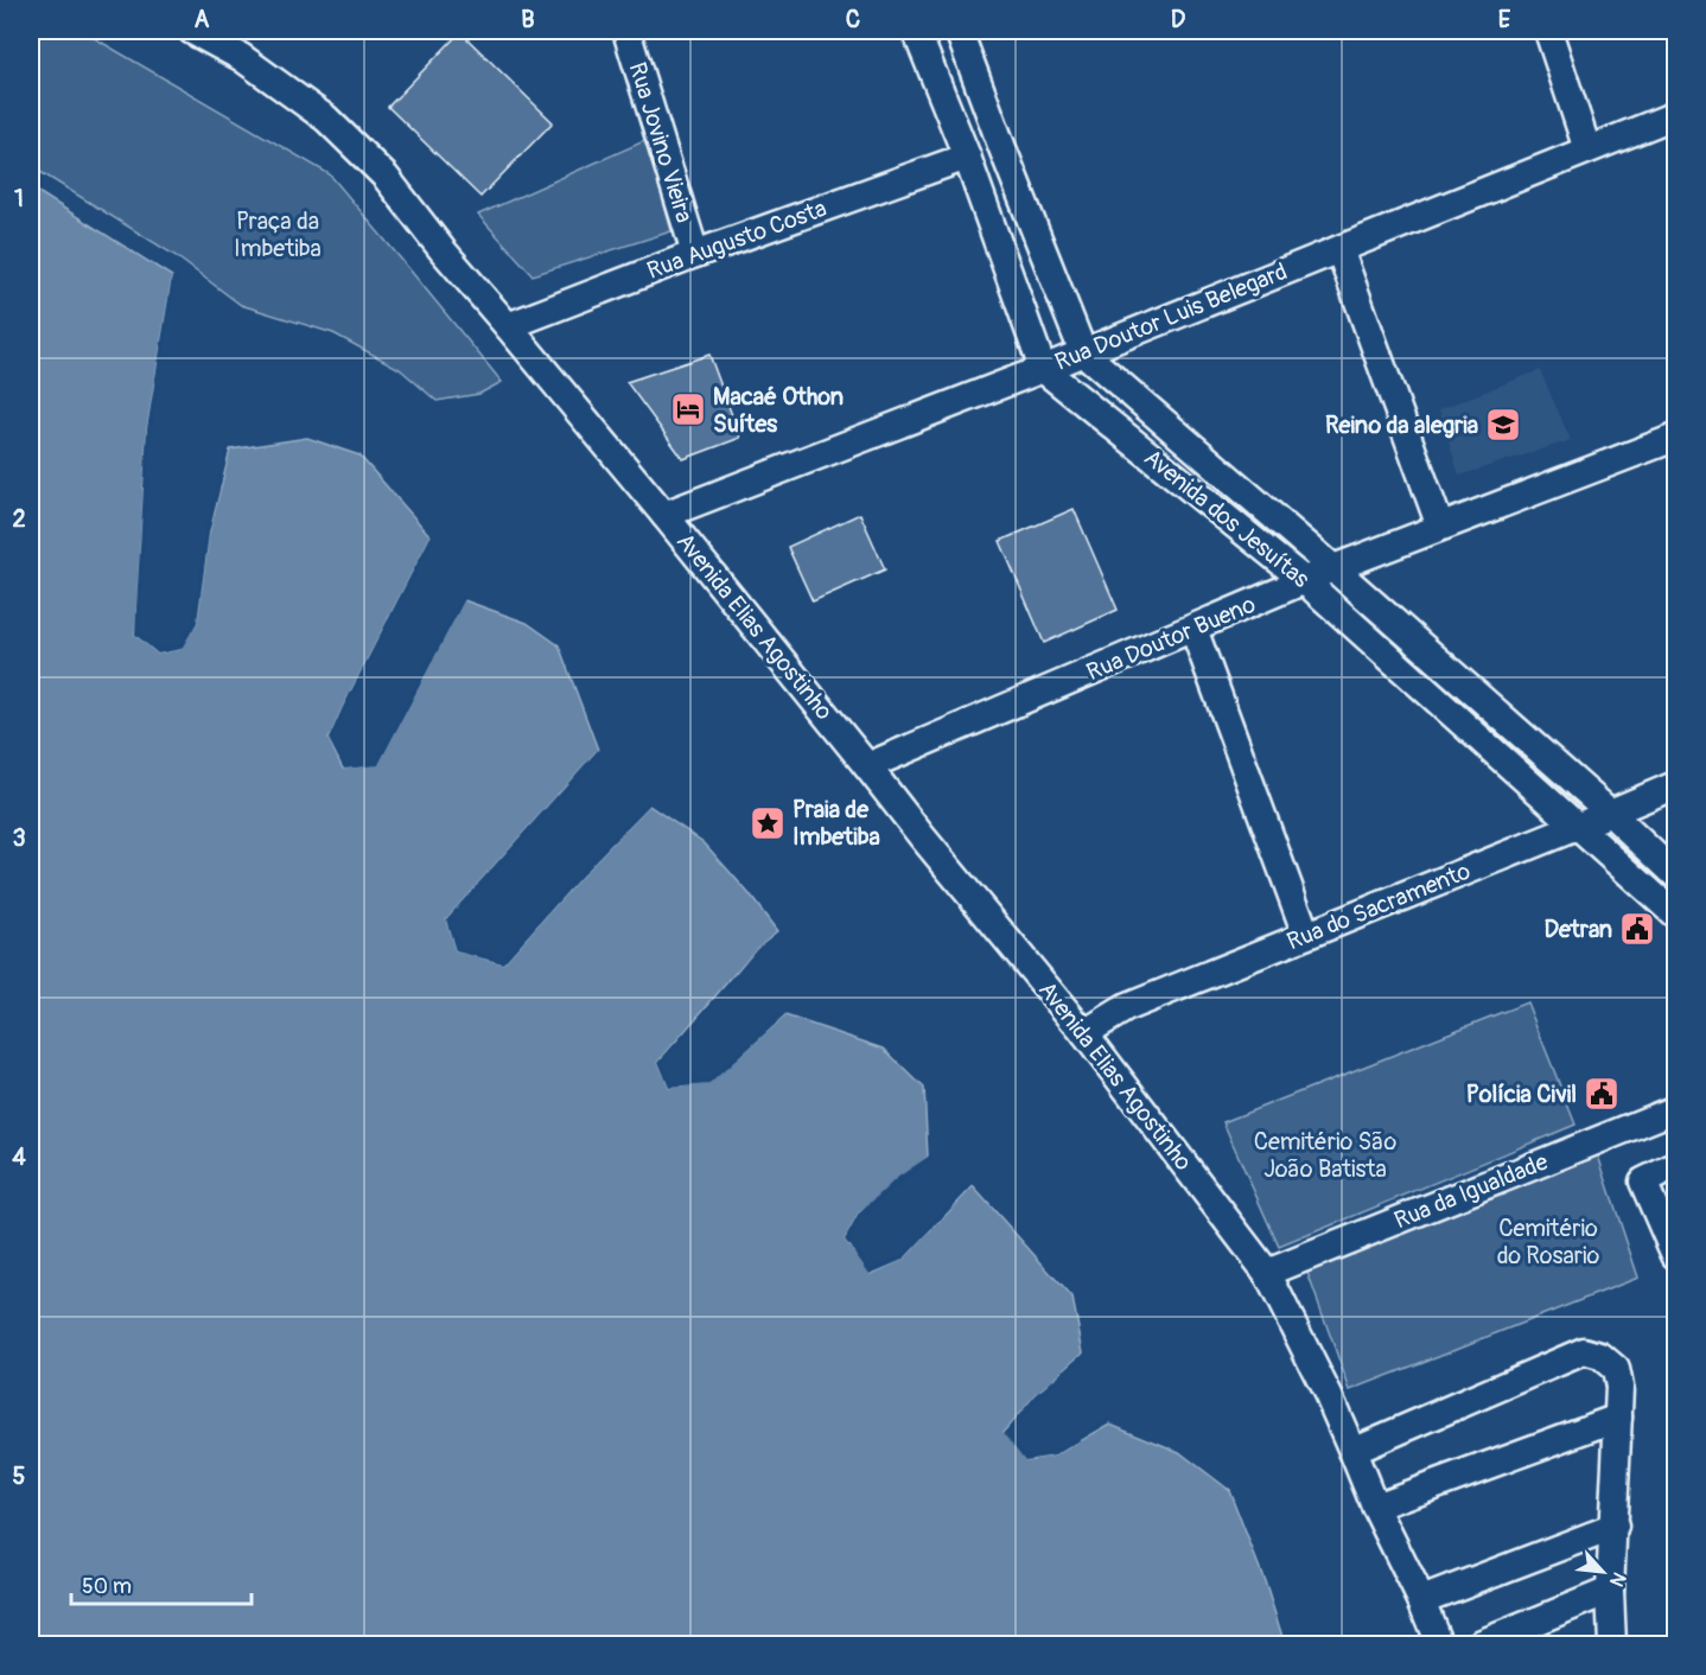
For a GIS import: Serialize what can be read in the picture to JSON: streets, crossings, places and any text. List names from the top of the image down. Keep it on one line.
{"streets":{"street":["Rua Jovino Vieira","Rua Augusto Costa","Rua Doutor Luis Belegard","Avenida dos Jesuítas","Avenida Elias Agostinho","Rua Doutor Bueno","Rua do Sacramento","Rua da Igualdade"]},"crossings":[["Rua Jovino Vieira","Rua Augusto Costa"],["Rua Augusto Costa","Avenida Elias Agostinho"],["Rua Doutor Luis Belegard","Avenida dos Jesuítas"],["Rua Doutor Luis Belegard","Avenida Elias Agostinho"],["Avenida dos Jesuítas","Rua Doutor Bueno"],["Avenida dos Jesuítas","Rua do Sacramento"],["Avenida Elias Agostinho","Rua Doutor Bueno"],["Avenida Elias Agostinho","Rua do Sacramento"],["Avenida Elias Agostinho","Rua da Igualdade"]],"parks":["Praça da Imbetiba","Cemitério São João Batista","Cemitério do Rosario"],"places":{"hotel":["Macaé Othon Suítes"],"school or university":["Reino da alegria"],"place":["Praia de Imbetiba"],"public building":["Detran","Polícia Civil"]},"scale_bar":"50 m","north":"bottom right","grid":{"columns":["A","B","C","D","E"],"rows":["1","2","3","4","5"]}}
